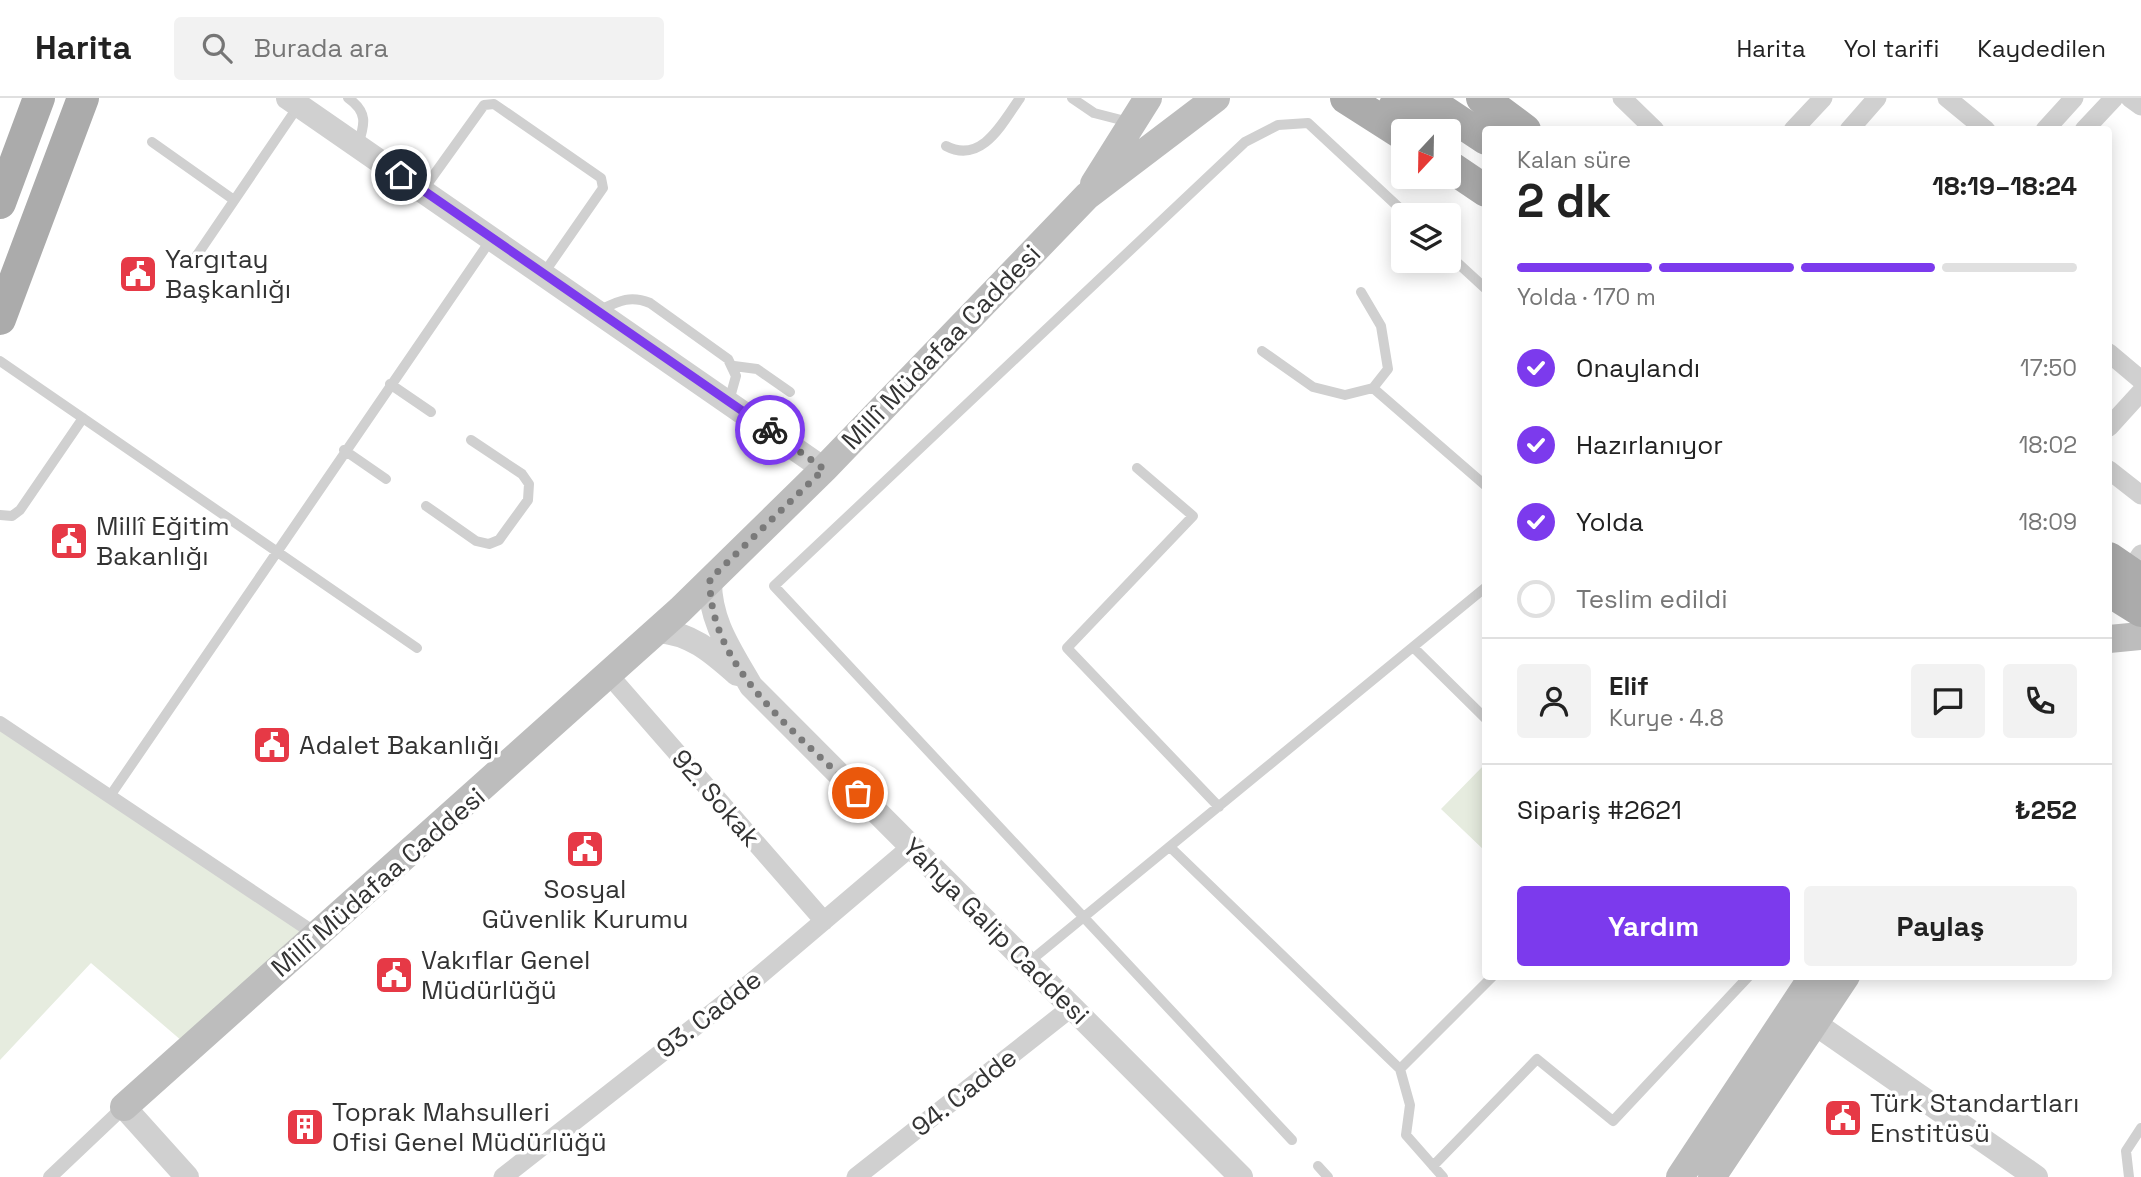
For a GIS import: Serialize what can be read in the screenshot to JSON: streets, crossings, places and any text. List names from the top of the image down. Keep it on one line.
{"streets":{"main road":["Millî Müdafaa Caddesi"],"street":["92. Sokak","Yahya Galip Caddesi","93. Cadde","94. Cadde"]},"crossings":[["Millî Müdafaa Caddesi","92. Sokak"],["Millî Müdafaa Caddesi","Yahya Galip Caddesi"],["92. Sokak","93. Cadde"],["Yahya Galip Caddesi","93. Cadde"],["Yahya Galip Caddesi","94. Cadde"]],"places":{"public building":["Yargıtay Başkanlığı","Millî Eğitim Bakanlığı","Adalet Bakanlığı","Sosyal Güvenlik Kurumu","Vakıflar Genel Müdürlüğü","Türk Standartları Enstitüsü"],"building":["Toprak Mahsulleri Ofisi Genel Müdürlüğü"]},"north":"bottom","page":{"header":"Harita","search":"Burada ara","nav":["Harita","Yol tarifi","Kaydedilen"],"heading":["2 dk","Kalan süre","18:19–18:24"],"panel":["Elif","Kurye · 4.8","Sipariş #2621","₺252"],"bar":"Yolda · 170 m","list":[["Onaylandı","17:50"],["Hazırlanıyor","18:02"],["Yolda","18:09"],"Teslim edildi"],"buttons":["Yardım","Paylaş"]}}
